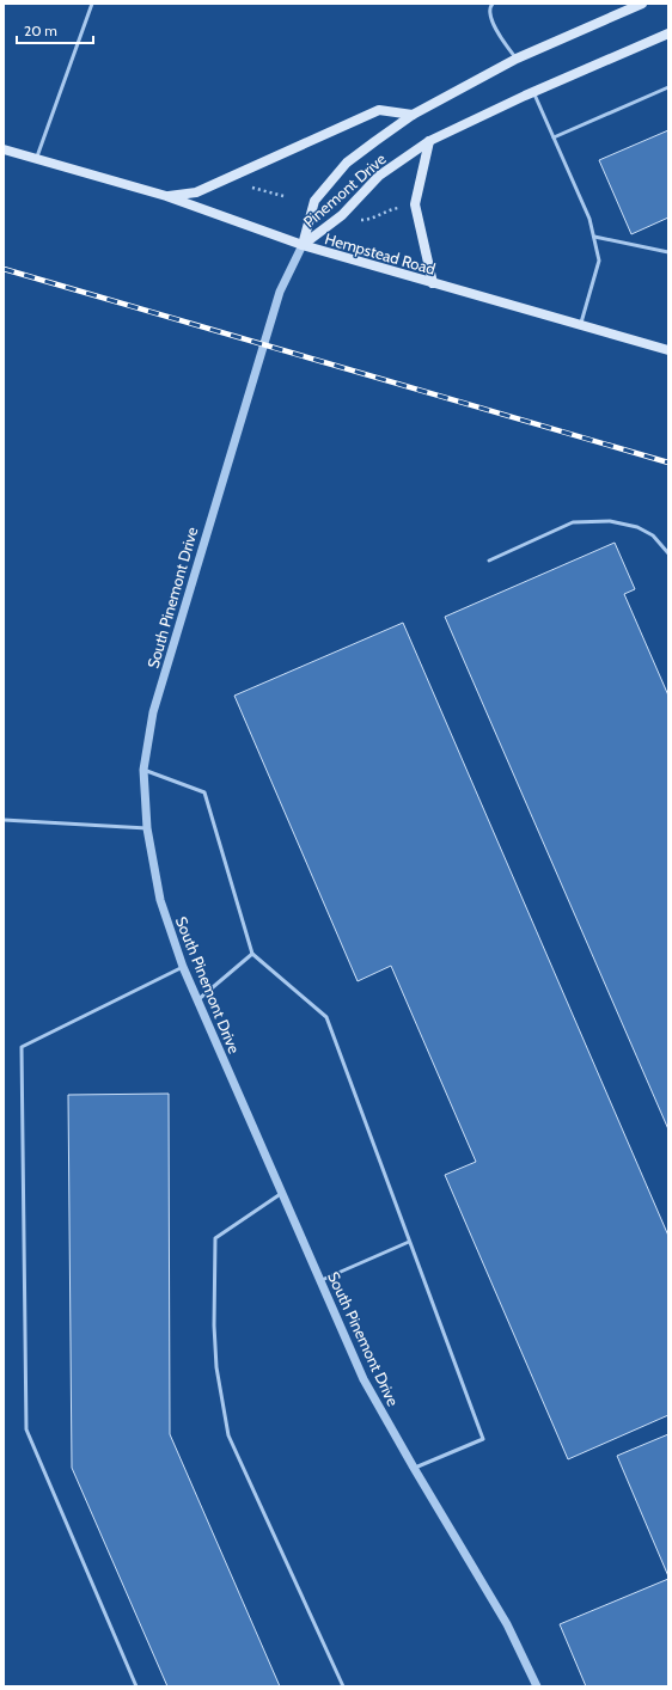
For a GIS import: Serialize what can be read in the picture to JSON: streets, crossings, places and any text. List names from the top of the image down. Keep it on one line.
{"streets":{"main road":["Pinemont Drive","Hempstead Road"],"street":["South Pinemont Drive"]},"crossings":[["Pinemont Drive","Hempstead Road"],["Pinemont Drive","South Pinemont Drive"],["Hempstead Road","South Pinemont Drive"]],"scale_bar":"20 m"}
